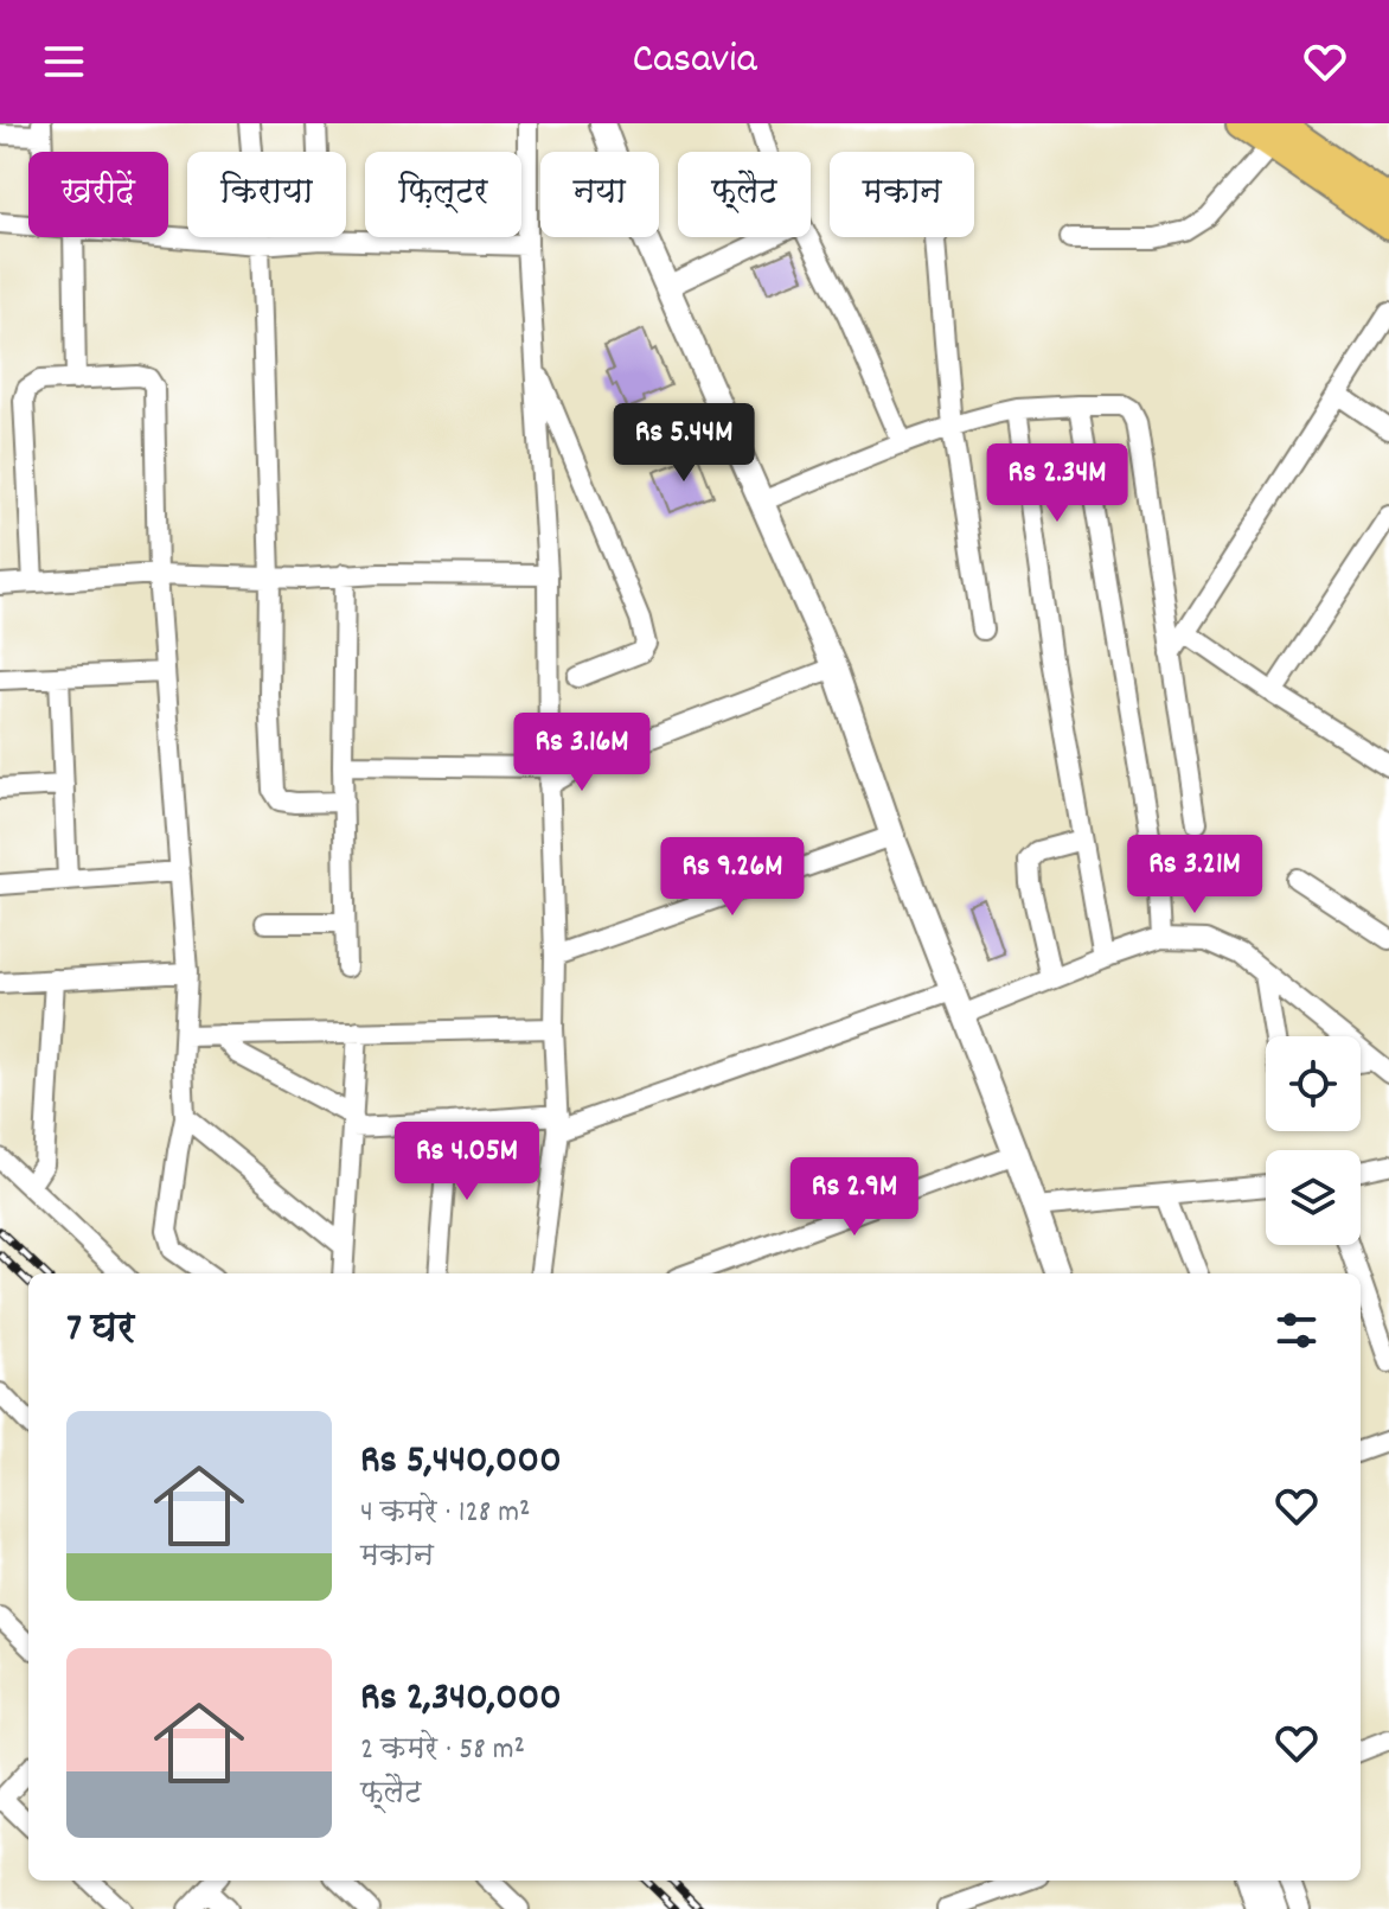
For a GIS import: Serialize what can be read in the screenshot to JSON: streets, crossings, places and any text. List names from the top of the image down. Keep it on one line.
{"page":{"header":"Casavia","chip":["खरीदें","किराया","फ़िल्टर","नया","फ़्लैट","मकान"],"price":["Rs 5.44M","Rs 2.34M","Rs 3.16M","Rs 3.21M","Rs 9.26M","Rs 4.05M","Rs 2.9M"],"heading":"7 घर","list":[{"name":"Rs 5,440,000","note":"4 कमरे · 128 m² · मकान"},{"name":"Rs 2,340,000","note":"2 कमरे · 58 m² · फ़्लैट"}]}}
